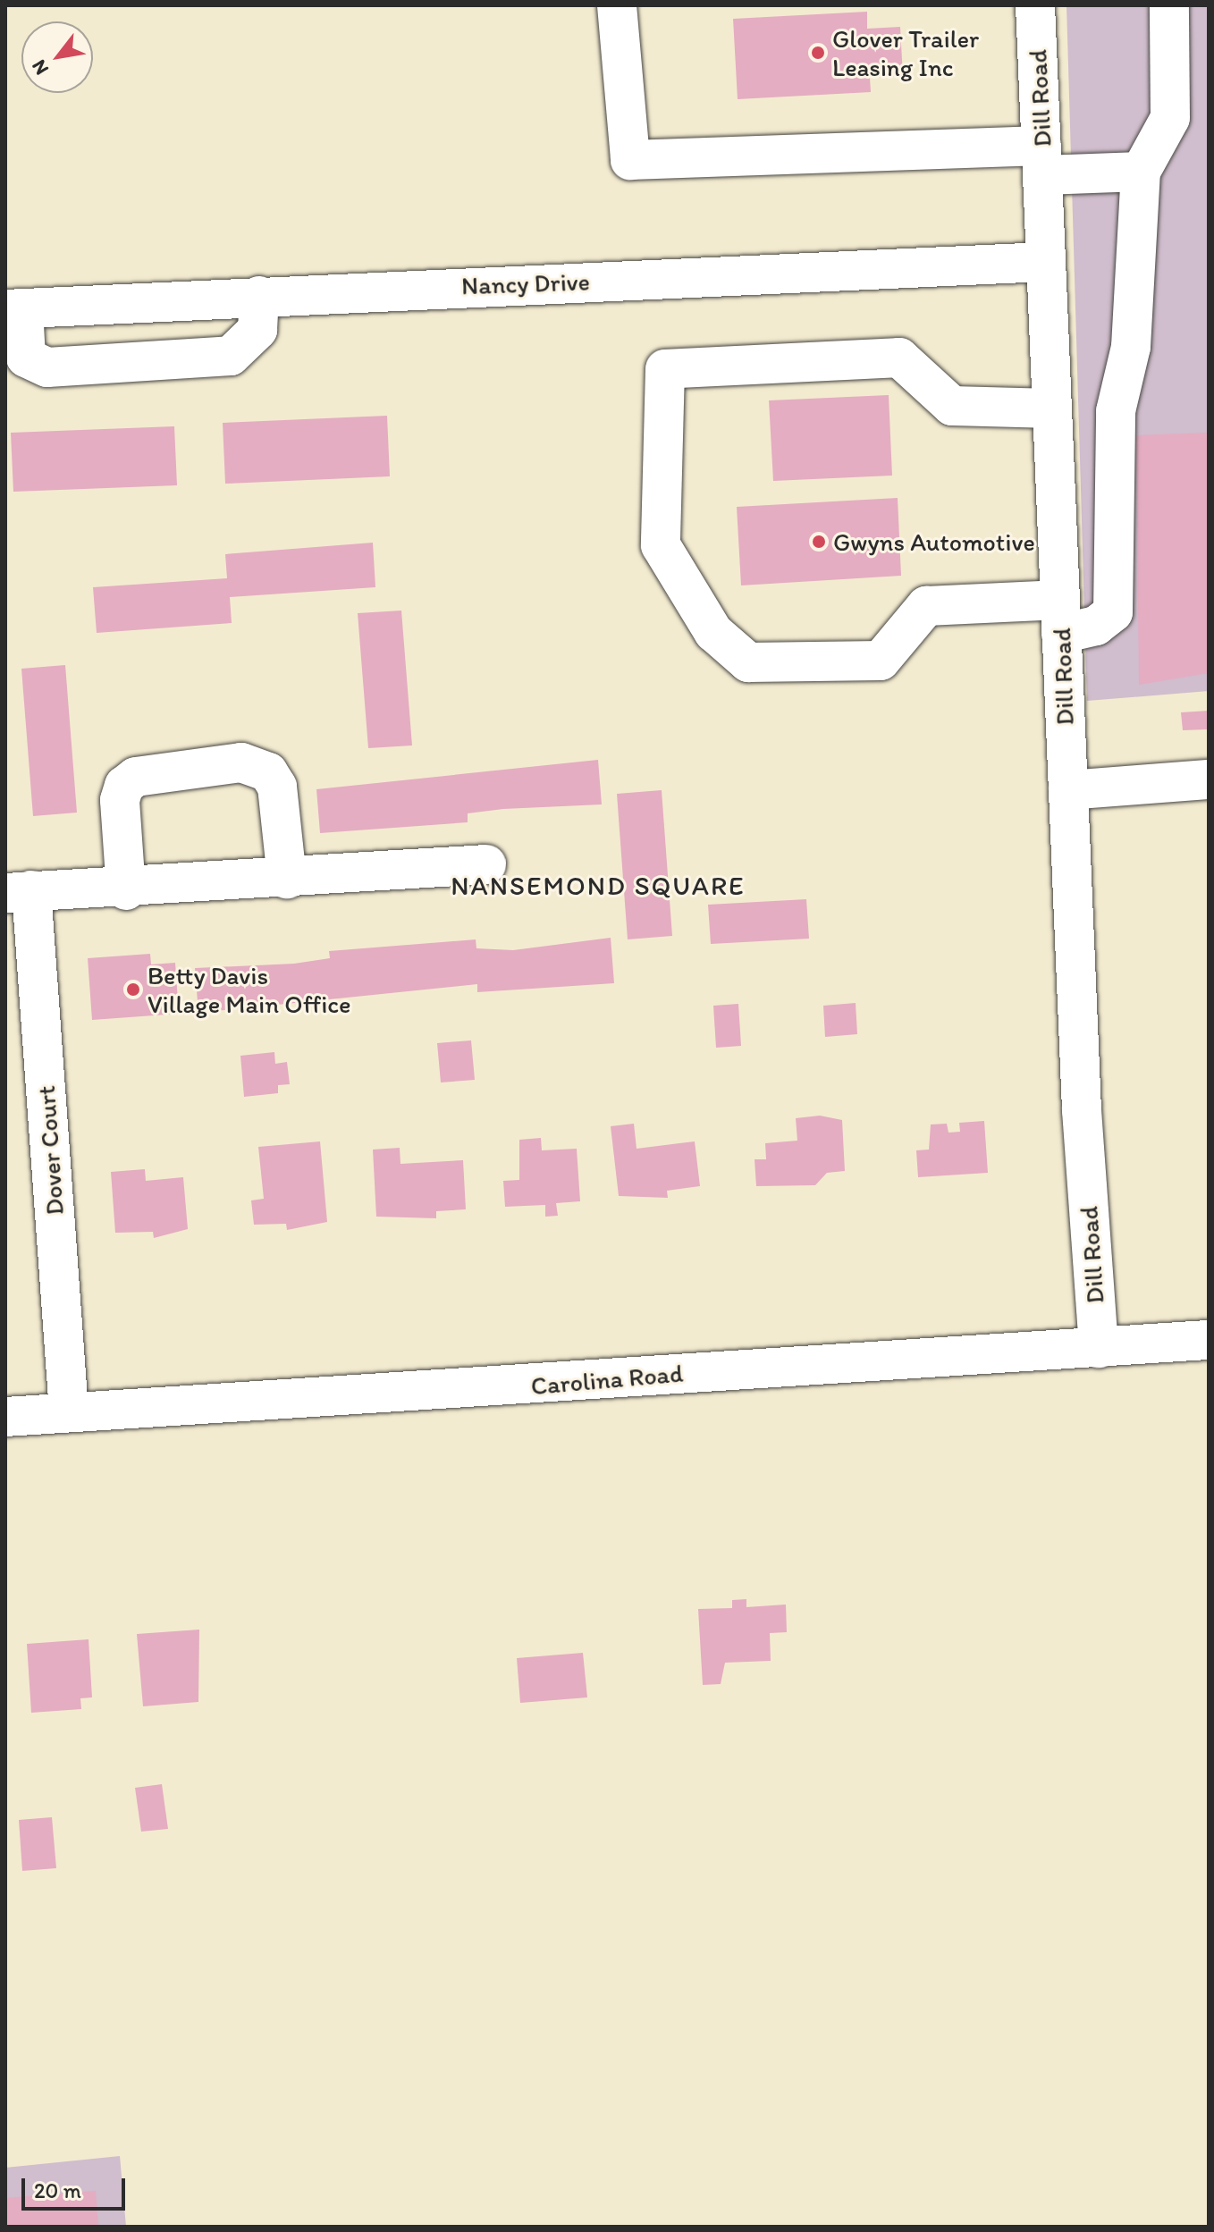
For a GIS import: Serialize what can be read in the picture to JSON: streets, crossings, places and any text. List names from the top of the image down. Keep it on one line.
{"streets":{"street":["Dill Road","Nancy Drive","Dover Court","Carolina Road"]},"crossings":[["Dill Road","Nancy Drive"],["Dill Road","Carolina Road"],["Dover Court","Carolina Road"]],"districts":["NANSEMOND SQUARE"],"places":["Glover Trailer Leasing Inc","Gwyns Automotive","Betty Davis Village Main Office"],"scale_bar":"20 m","north":"bottom left"}
